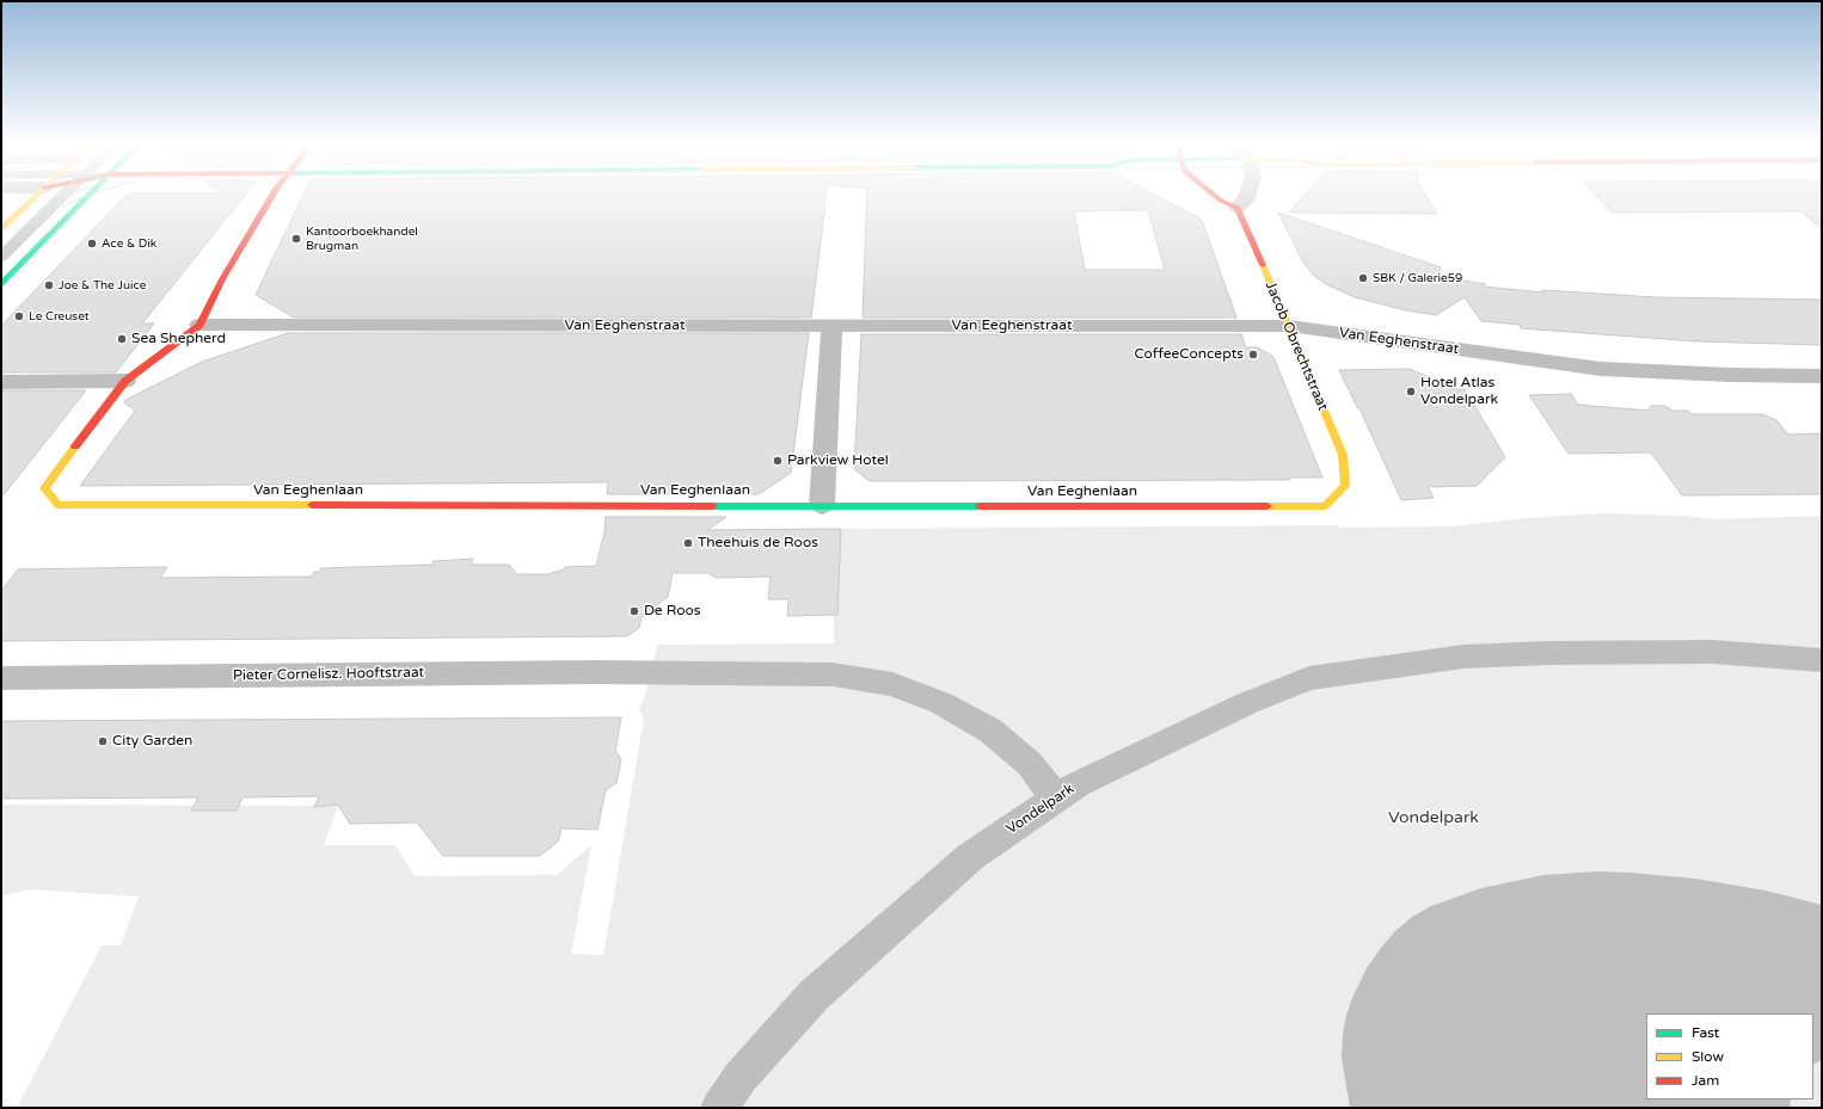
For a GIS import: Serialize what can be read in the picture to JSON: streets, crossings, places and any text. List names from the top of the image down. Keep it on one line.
{"streets":{"street":["Van Eeghenstraat","Jacob Obrechtstraat","Van Eeghenlaan","Pieter Cornelisz. Hooftstraat","Vondelpark"]},"crossings":[["Van Eeghenstraat","Jacob Obrechtstraat"],["Jacob Obrechtstraat","Van Eeghenlaan"],["Pieter Cornelisz. Hooftstraat","Vondelpark"]],"parks":["Vondelpark"],"places":["Kantoorboekhandel Brugman","Ace & Dik","SBK / Galerie59","Joe & The Juice","Le Creuset","Sea Shepherd","CoffeeConcepts","Hotel Atlas Vondelpark","Parkview Hotel","Theehuis de Roos","De Roos","City Garden"],"legend":["Fast","Slow","Jam"]}
